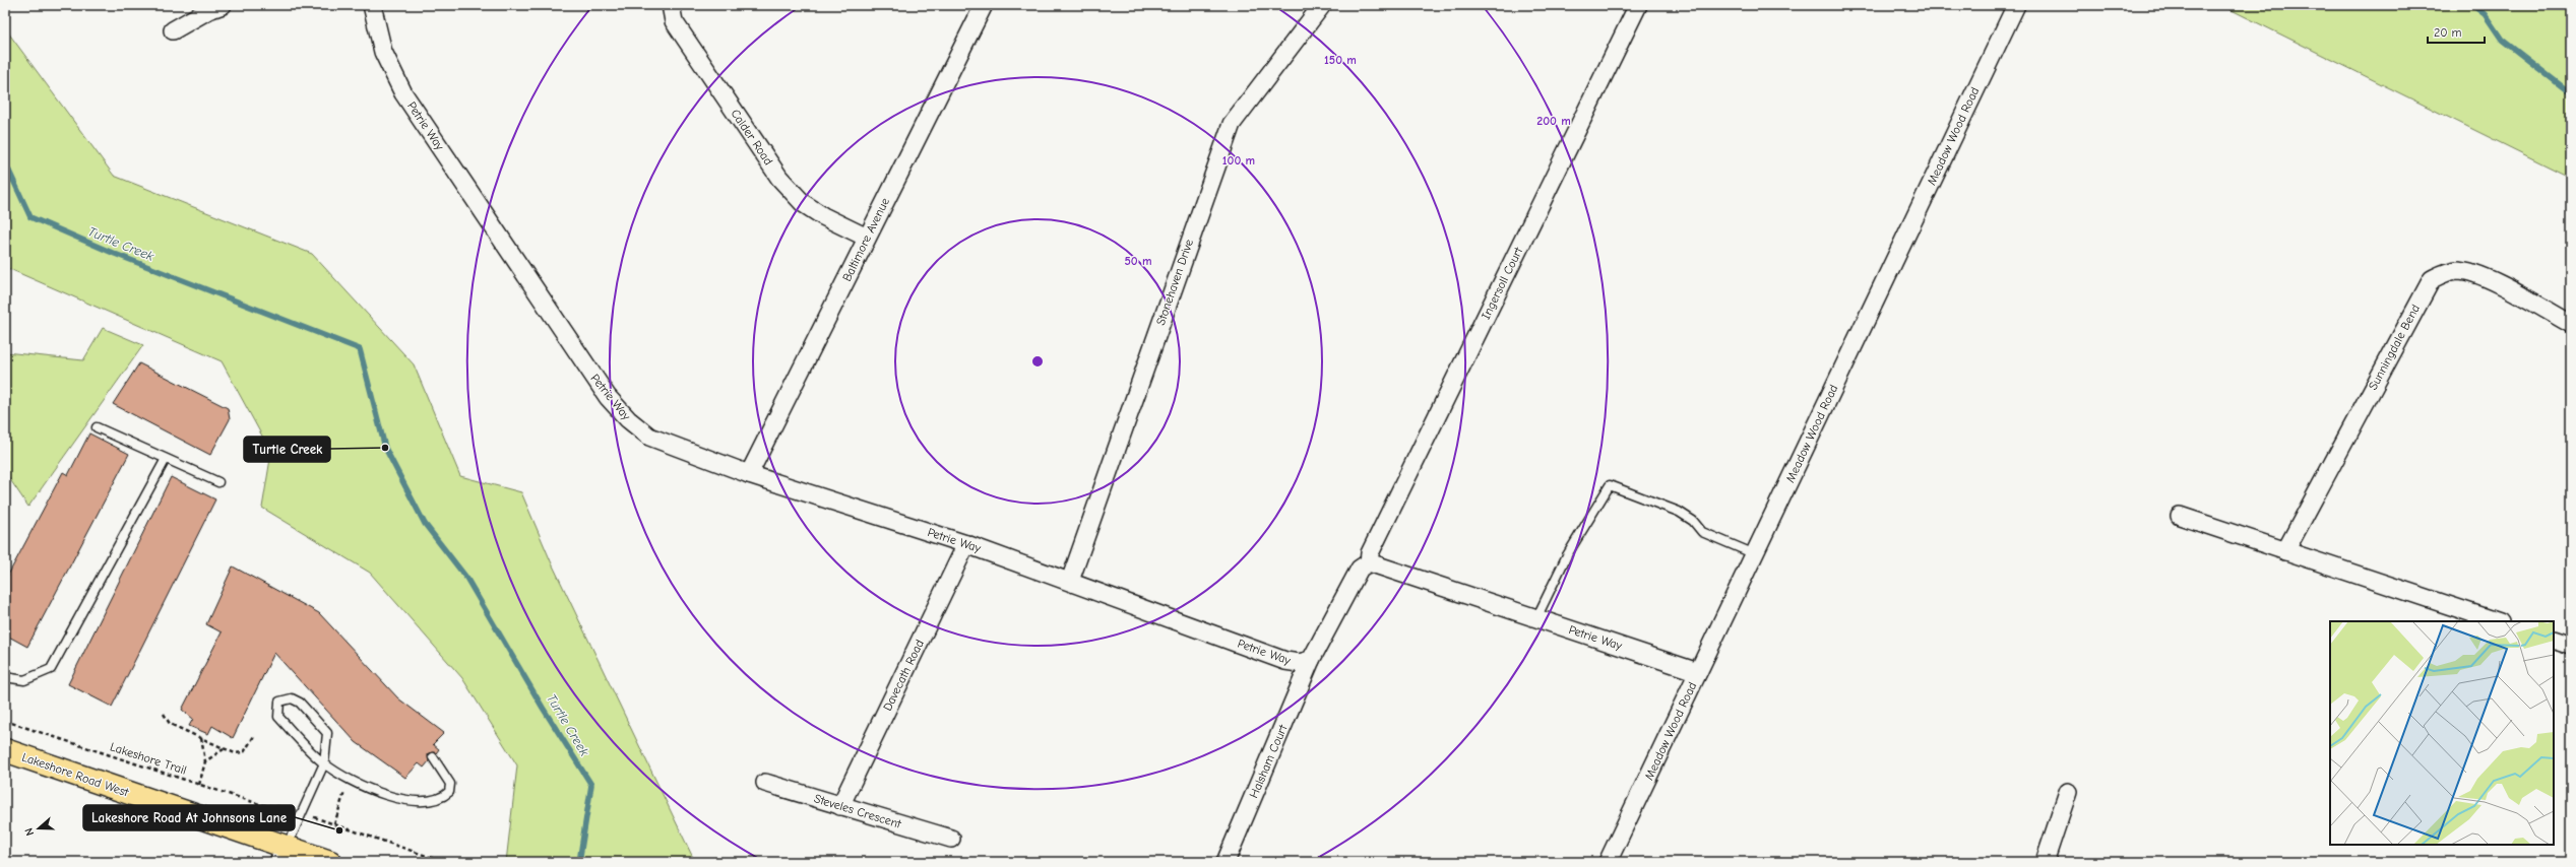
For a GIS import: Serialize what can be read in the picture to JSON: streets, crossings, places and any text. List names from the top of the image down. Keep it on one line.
{"streets":{"main road":["Lakeshore Road West"],"street":["Petrie Way","Meadow Wood Road","Calder Road","Baltimore Avenue","Stonehaven Drive","Ingersoll Court","Sunningdale Bend","Davecath Road","Halsham Court","Steveles Crescent"],"path":["Lakeshore Trail"]},"crossings":[["Petrie Way","Meadow Wood Road"],["Petrie Way","Baltimore Avenue"],["Petrie Way","Stonehaven Drive"],["Petrie Way","Ingersoll Court"],["Petrie Way","Davecath Road"],["Petrie Way","Halsham Court"],["Calder Road","Baltimore Avenue"],["Davecath Road","Steveles Crescent"]],"water":["Turtle Creek"],"places":["Turtle Creek","Lakeshore Road At Johnsons Lane"],"scale_bar":"20 m","north":"left","rings":["150 m","200 m","100 m","50 m"]}
